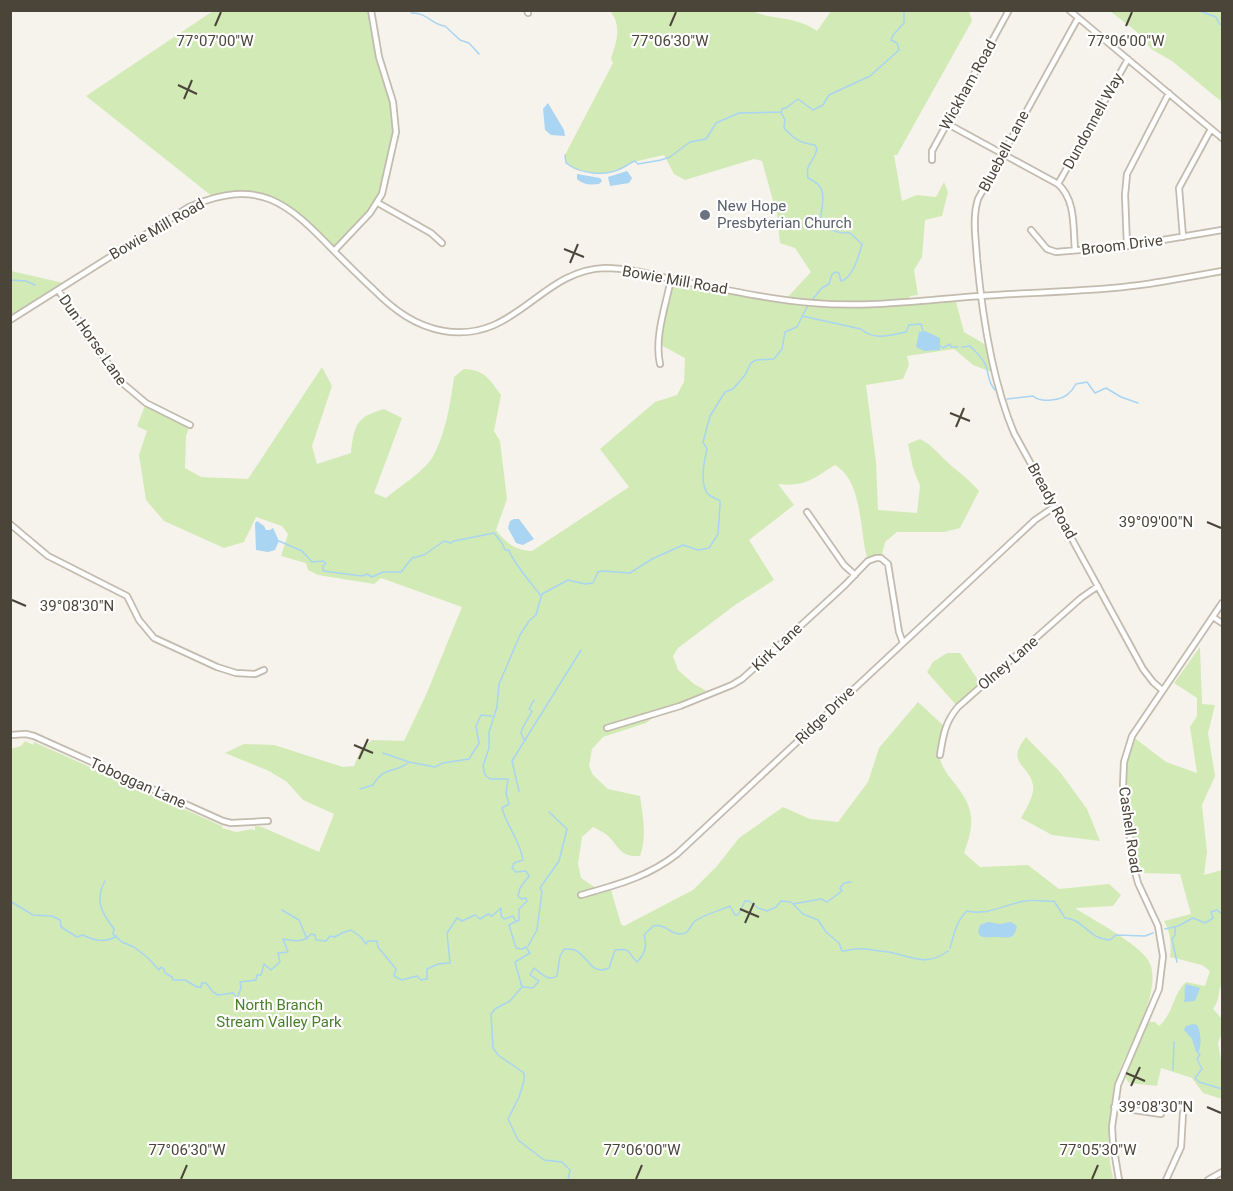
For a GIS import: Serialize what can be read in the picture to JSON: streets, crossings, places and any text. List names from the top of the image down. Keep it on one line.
{"streets":{"street":["Wickham Road","Dundonnell Way","Bluebell Lane","Bowie Mill Road","Broom Drive","Dun Horse Lane","Bready Road","Kirk Lane","Olney Lane","Ridge Drive","Toboggan Lane","Cashell Road"]},"crossings":[["Bluebell Lane","Bowie Mill Road"],["Bluebell Lane","Bready Road"],["Bowie Mill Road","Dun Horse Lane"],["Bowie Mill Road","Bready Road"],["Bready Road","Olney Lane"],["Bready Road","Ridge Drive"],["Bready Road","Cashell Road"],["Kirk Lane","Ridge Drive"]],"parks":["North Branch Stream Valley Park"],"places":["New Hope Presbyterian Church"],"coordinates":["77°07'00\"W","77°06'30\"W","77°06'00\"W","39°09'00\"N","39°08'30\"N","77°05'30\"W"]}
